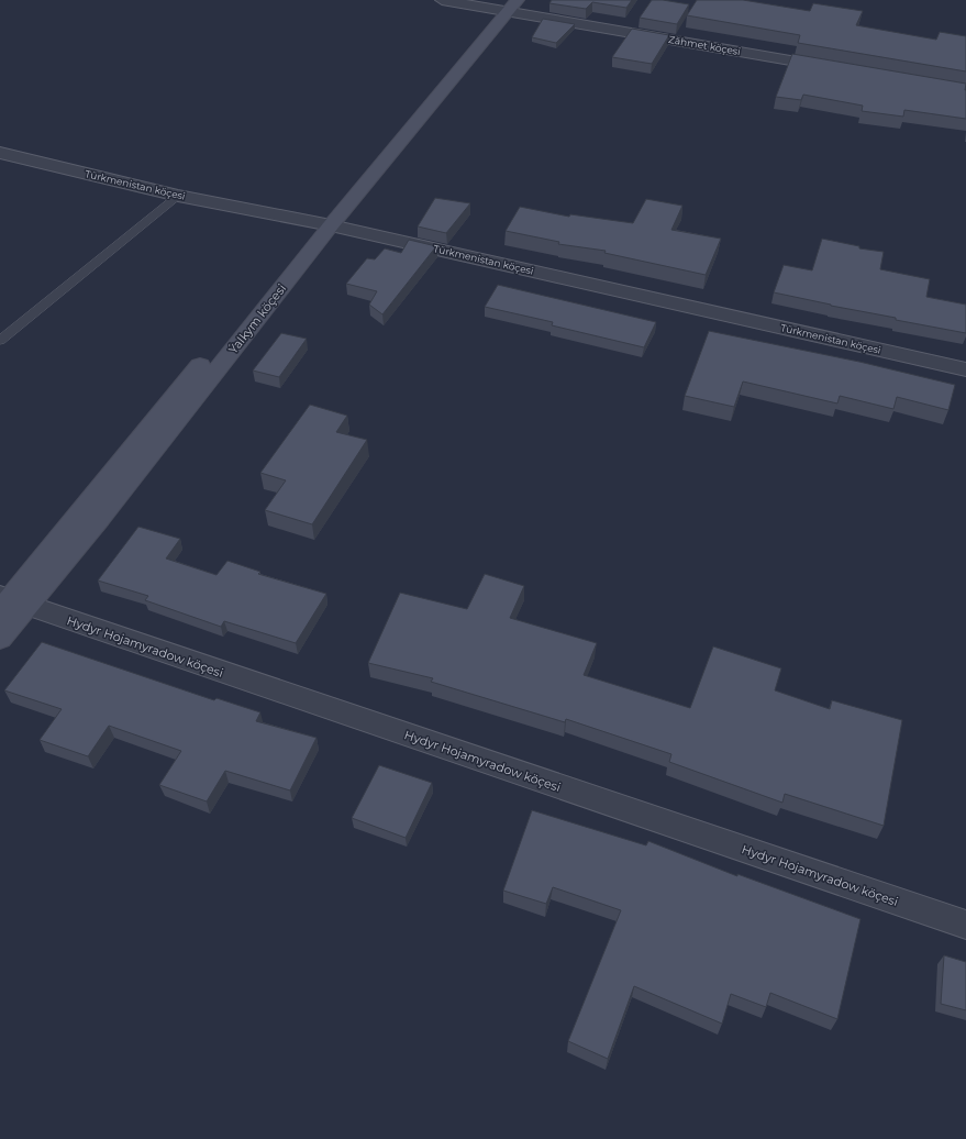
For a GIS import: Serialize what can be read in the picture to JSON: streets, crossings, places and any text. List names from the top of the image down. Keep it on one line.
{"streets":{"main road":["Ýalkym köçesi"],"street":["Zähmet köçesi","Türkmenistan köçesi","Hydyr Hojamyradow köçesi"]},"crossings":[["Zähmet köçesi","Ýalkym köçesi"],["Türkmenistan köçesi","Ýalkym köçesi"],["Ýalkym köçesi","Hydyr Hojamyradow köçesi"]]}
